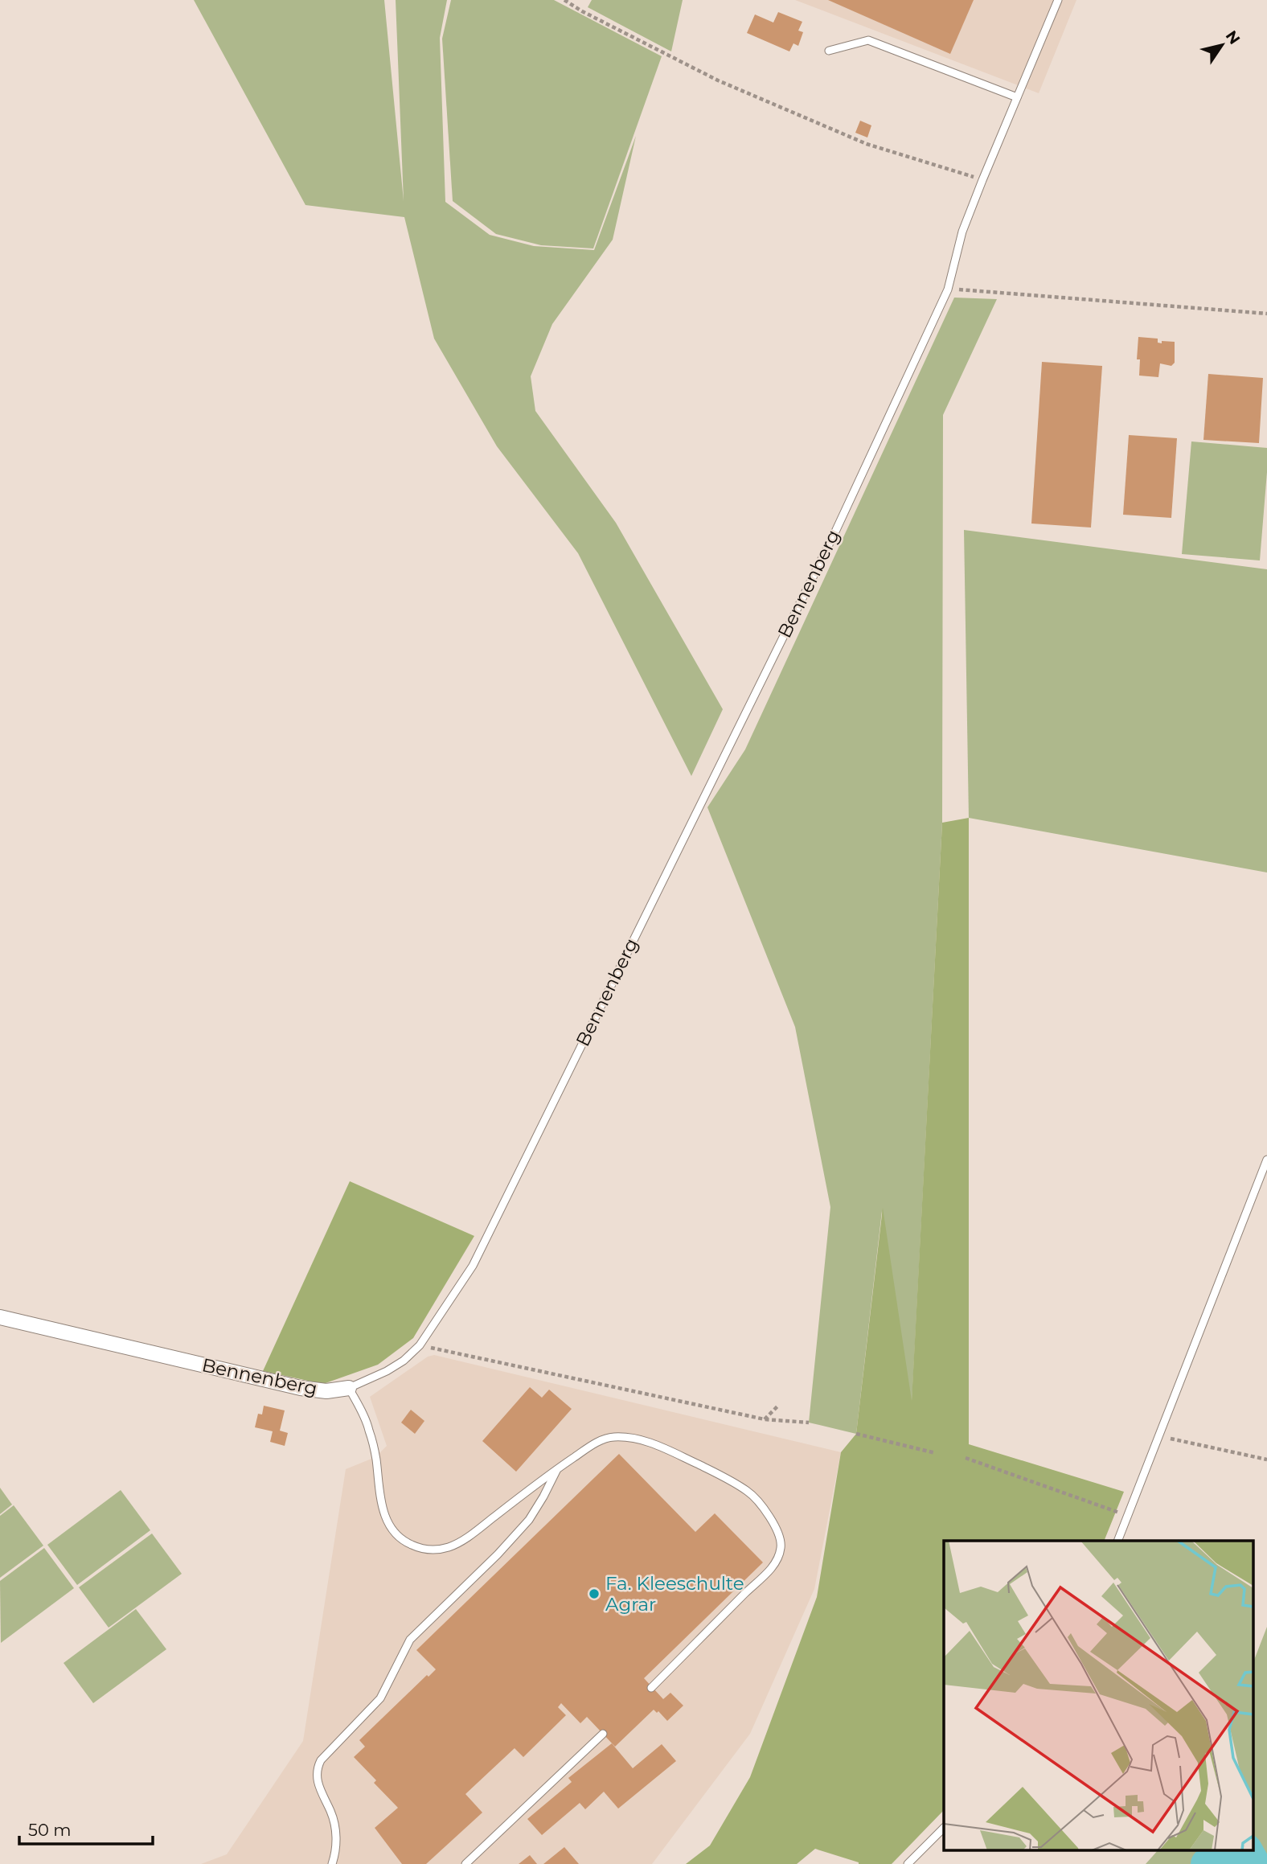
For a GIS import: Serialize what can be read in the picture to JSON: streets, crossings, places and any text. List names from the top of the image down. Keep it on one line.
{"streets":{"street":["Bennenberg"]},"places":["Fa. Kleeschulte Agrar"],"scale_bar":"50 m","north":"top right"}
